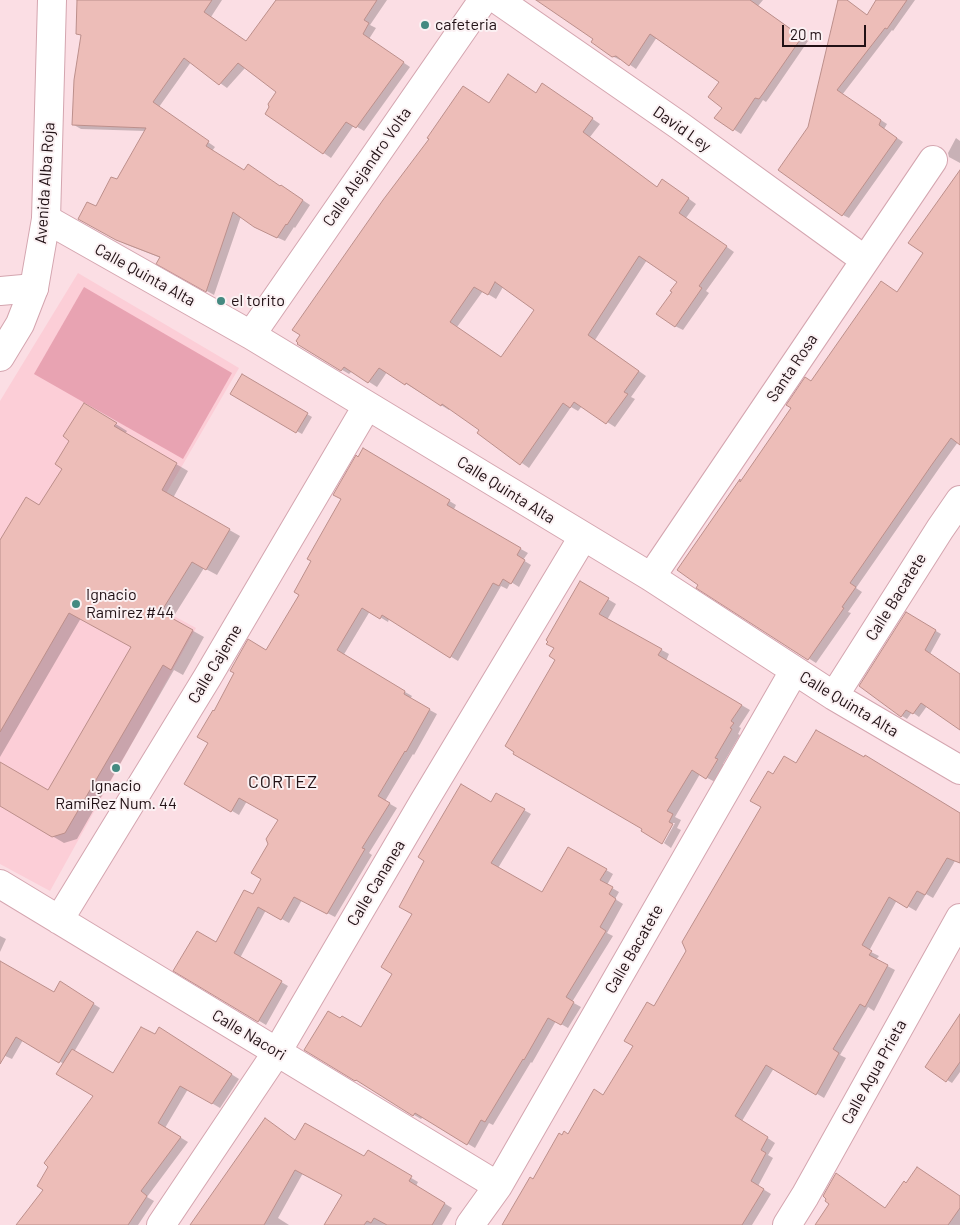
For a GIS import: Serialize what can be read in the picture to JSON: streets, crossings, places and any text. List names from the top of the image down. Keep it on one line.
{"streets":{"street":["David Ley","Calle Alejandro Volta","Avenida Alba Roja","Calle Quinta Alta","Santa Rosa","Calle Bacatete","Calle Cajeme","Calle Cananea","Calle Nacori","Calle Agua Prieta"]},"crossings":[["David Ley","Santa Rosa"],["Calle Alejandro Volta","Calle Quinta Alta"],["Avenida Alba Roja","Calle Quinta Alta"],["Calle Quinta Alta","Santa Rosa"],["Calle Quinta Alta","Calle Bacatete"],["Calle Quinta Alta","Calle Cajeme"],["Calle Quinta Alta","Calle Cananea"],["Calle Bacatete","Calle Nacori"],["Calle Cajeme","Calle Nacori"],["Calle Cananea","Calle Nacori"]],"districts":["CORTEZ"],"places":["cafeteria","el torito","Ignacio Ramirez #44","Ignacio RamiRez Num. 44"],"scale_bar":"20 m"}
